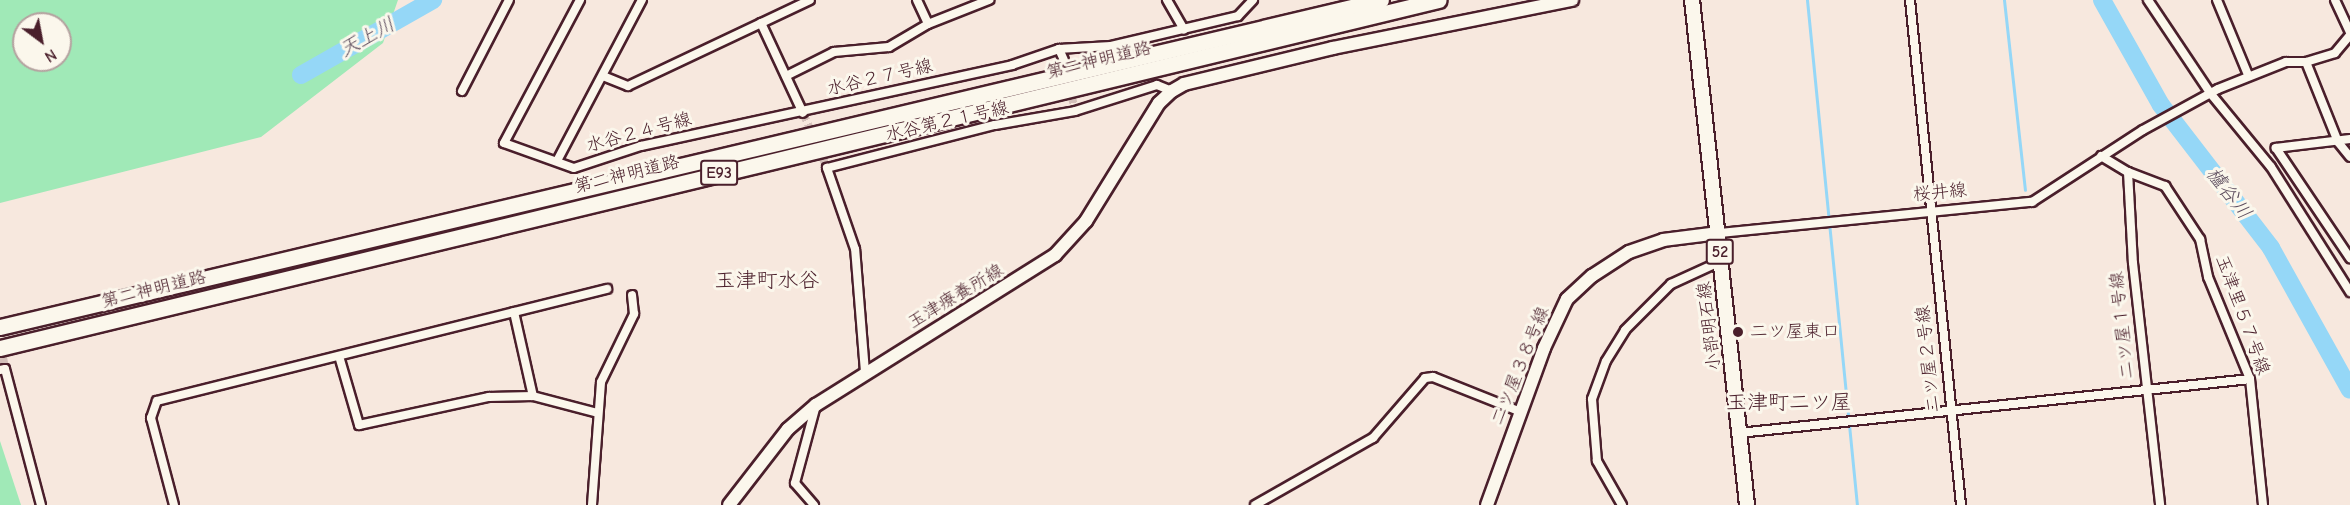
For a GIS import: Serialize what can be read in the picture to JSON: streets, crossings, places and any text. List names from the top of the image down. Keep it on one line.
{"streets":{"highway":["第二神明道路","E93"],"main road":["52","小部明石線"],"street":["水谷２７号線","水谷第２１号線","水谷２４号線","桜井線","玉津療養所線","玉津里５７号線","二ツ屋１号線","二ツ屋２号線","二ツ屋３８号線"]},"crossings":[["水谷２７号線","水谷２４号線"],["水谷第２１号線","玉津療養所線"],["桜井線","小部明石線"],["桜井線","二ツ屋２号線"],["桜井線","二ツ屋３８号線"],["玉津里５７号線","二ツ屋１号線"],["小部明石線","二ツ屋３８号線"]],"districts":["玉津町水谷","玉津町二ツ屋"],"water":["天上川","櫨谷川"],"places":["二ツ屋東口"],"north":"bottom right"}
